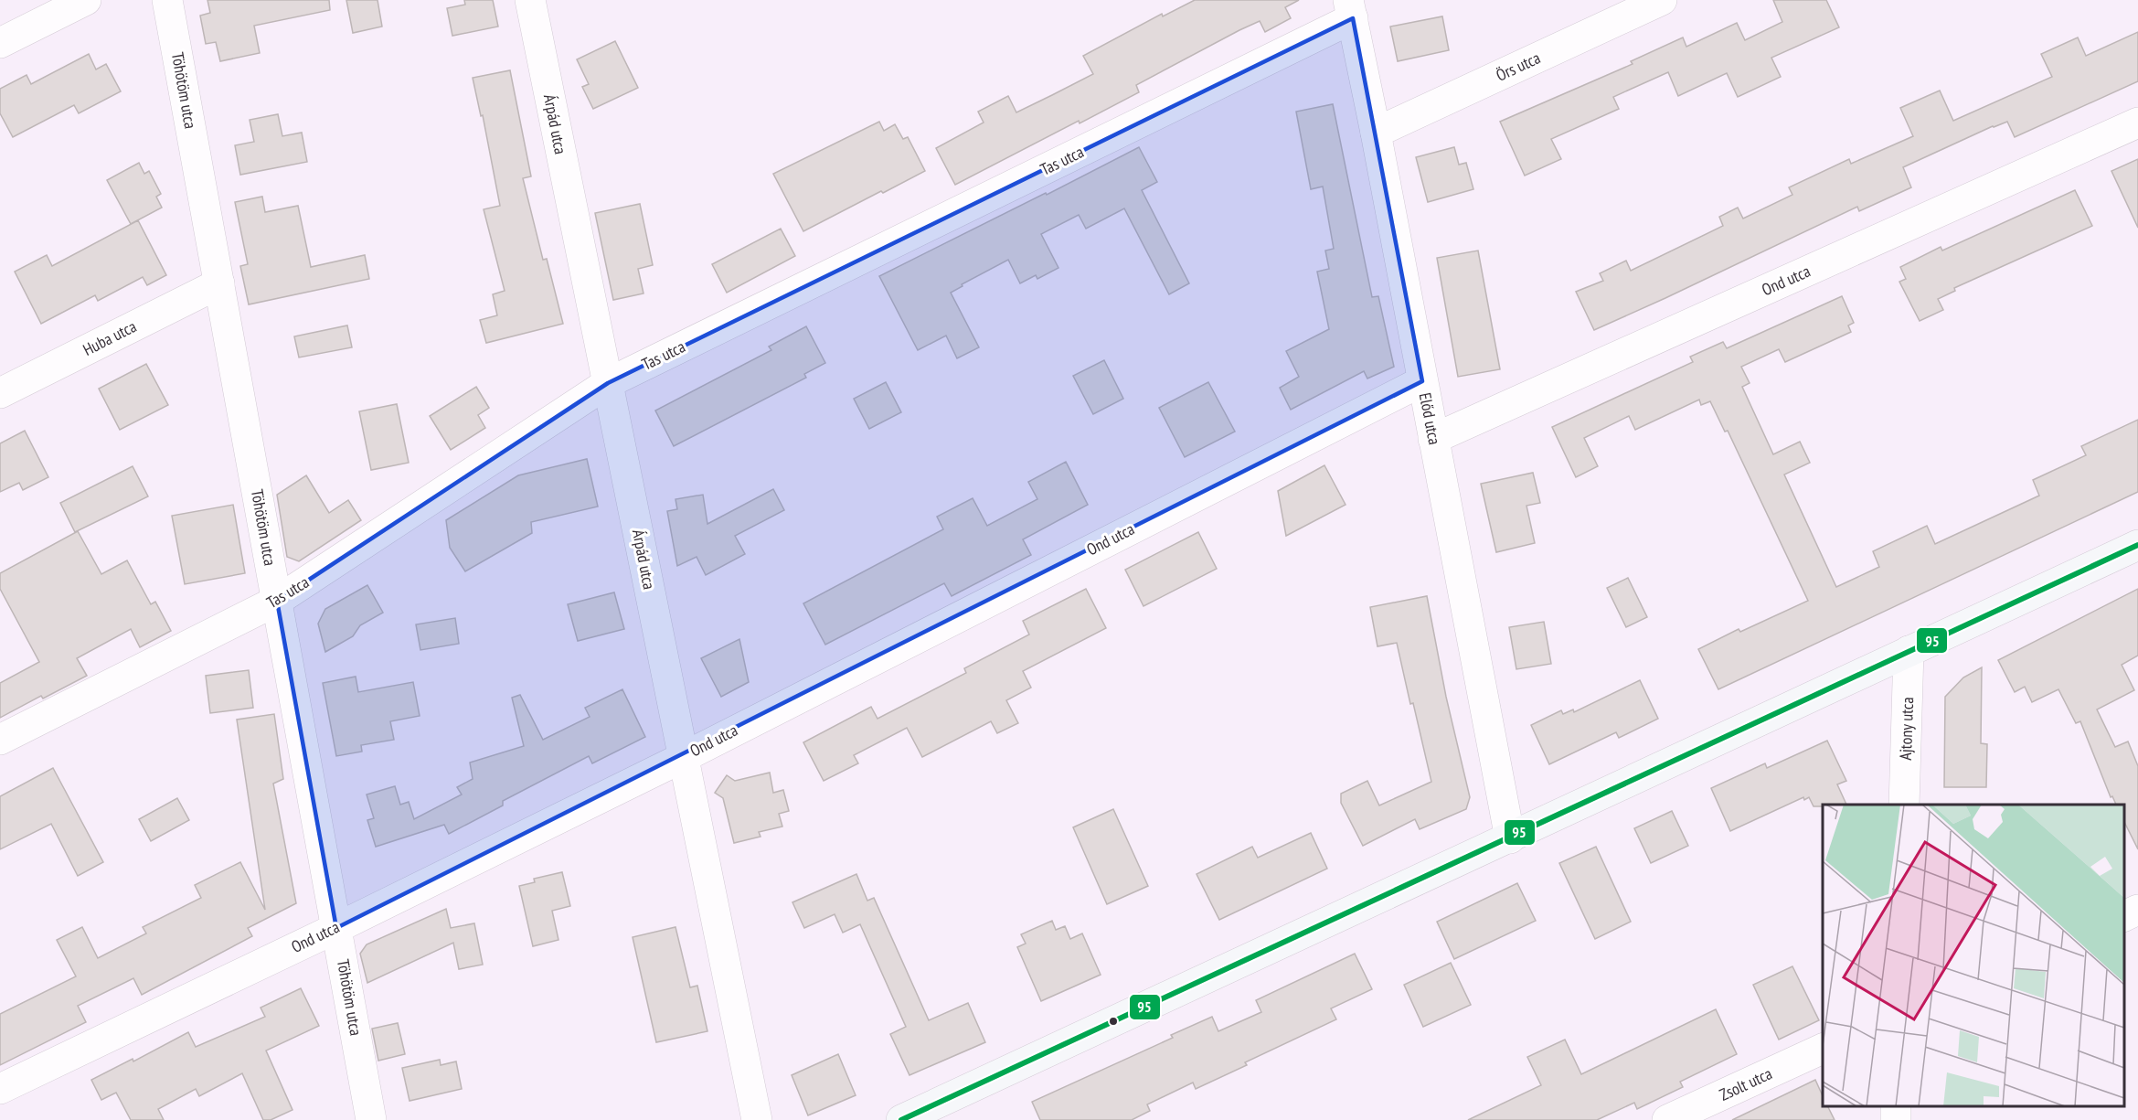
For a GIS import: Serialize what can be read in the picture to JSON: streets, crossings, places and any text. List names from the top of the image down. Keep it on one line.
{"streets":{"street":["Örs utca","Töhötöm utca","Árpád utca","Tas utca","Ond utca","Huba utca","Előd utca","Ajtony utca","Zsolt utca"]},"crossings":[["Örs utca","Előd utca"],["Töhötöm utca","Tas utca"],["Töhötöm utca","Ond utca"],["Töhötöm utca","Huba utca"],["Árpád utca","Tas utca"],["Árpád utca","Ond utca"],["Tas utca","Előd utca"],["Ond utca","Előd utca"]],"lines":["transit line 95"]}
